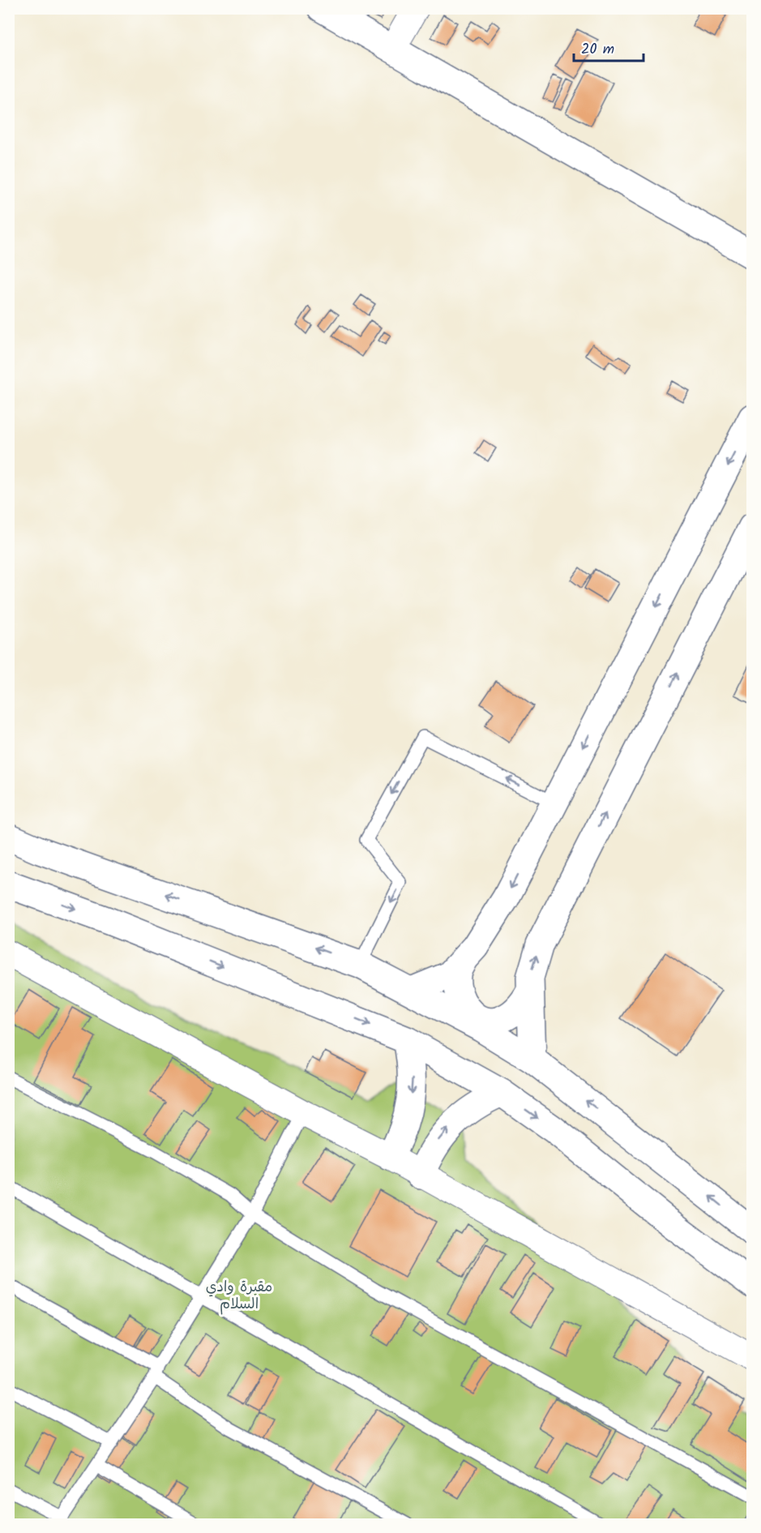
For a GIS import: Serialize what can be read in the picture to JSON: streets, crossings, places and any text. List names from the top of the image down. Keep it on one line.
{"parks":["مقبرة وادي السلام"],"scale_bar":"20 m"}
